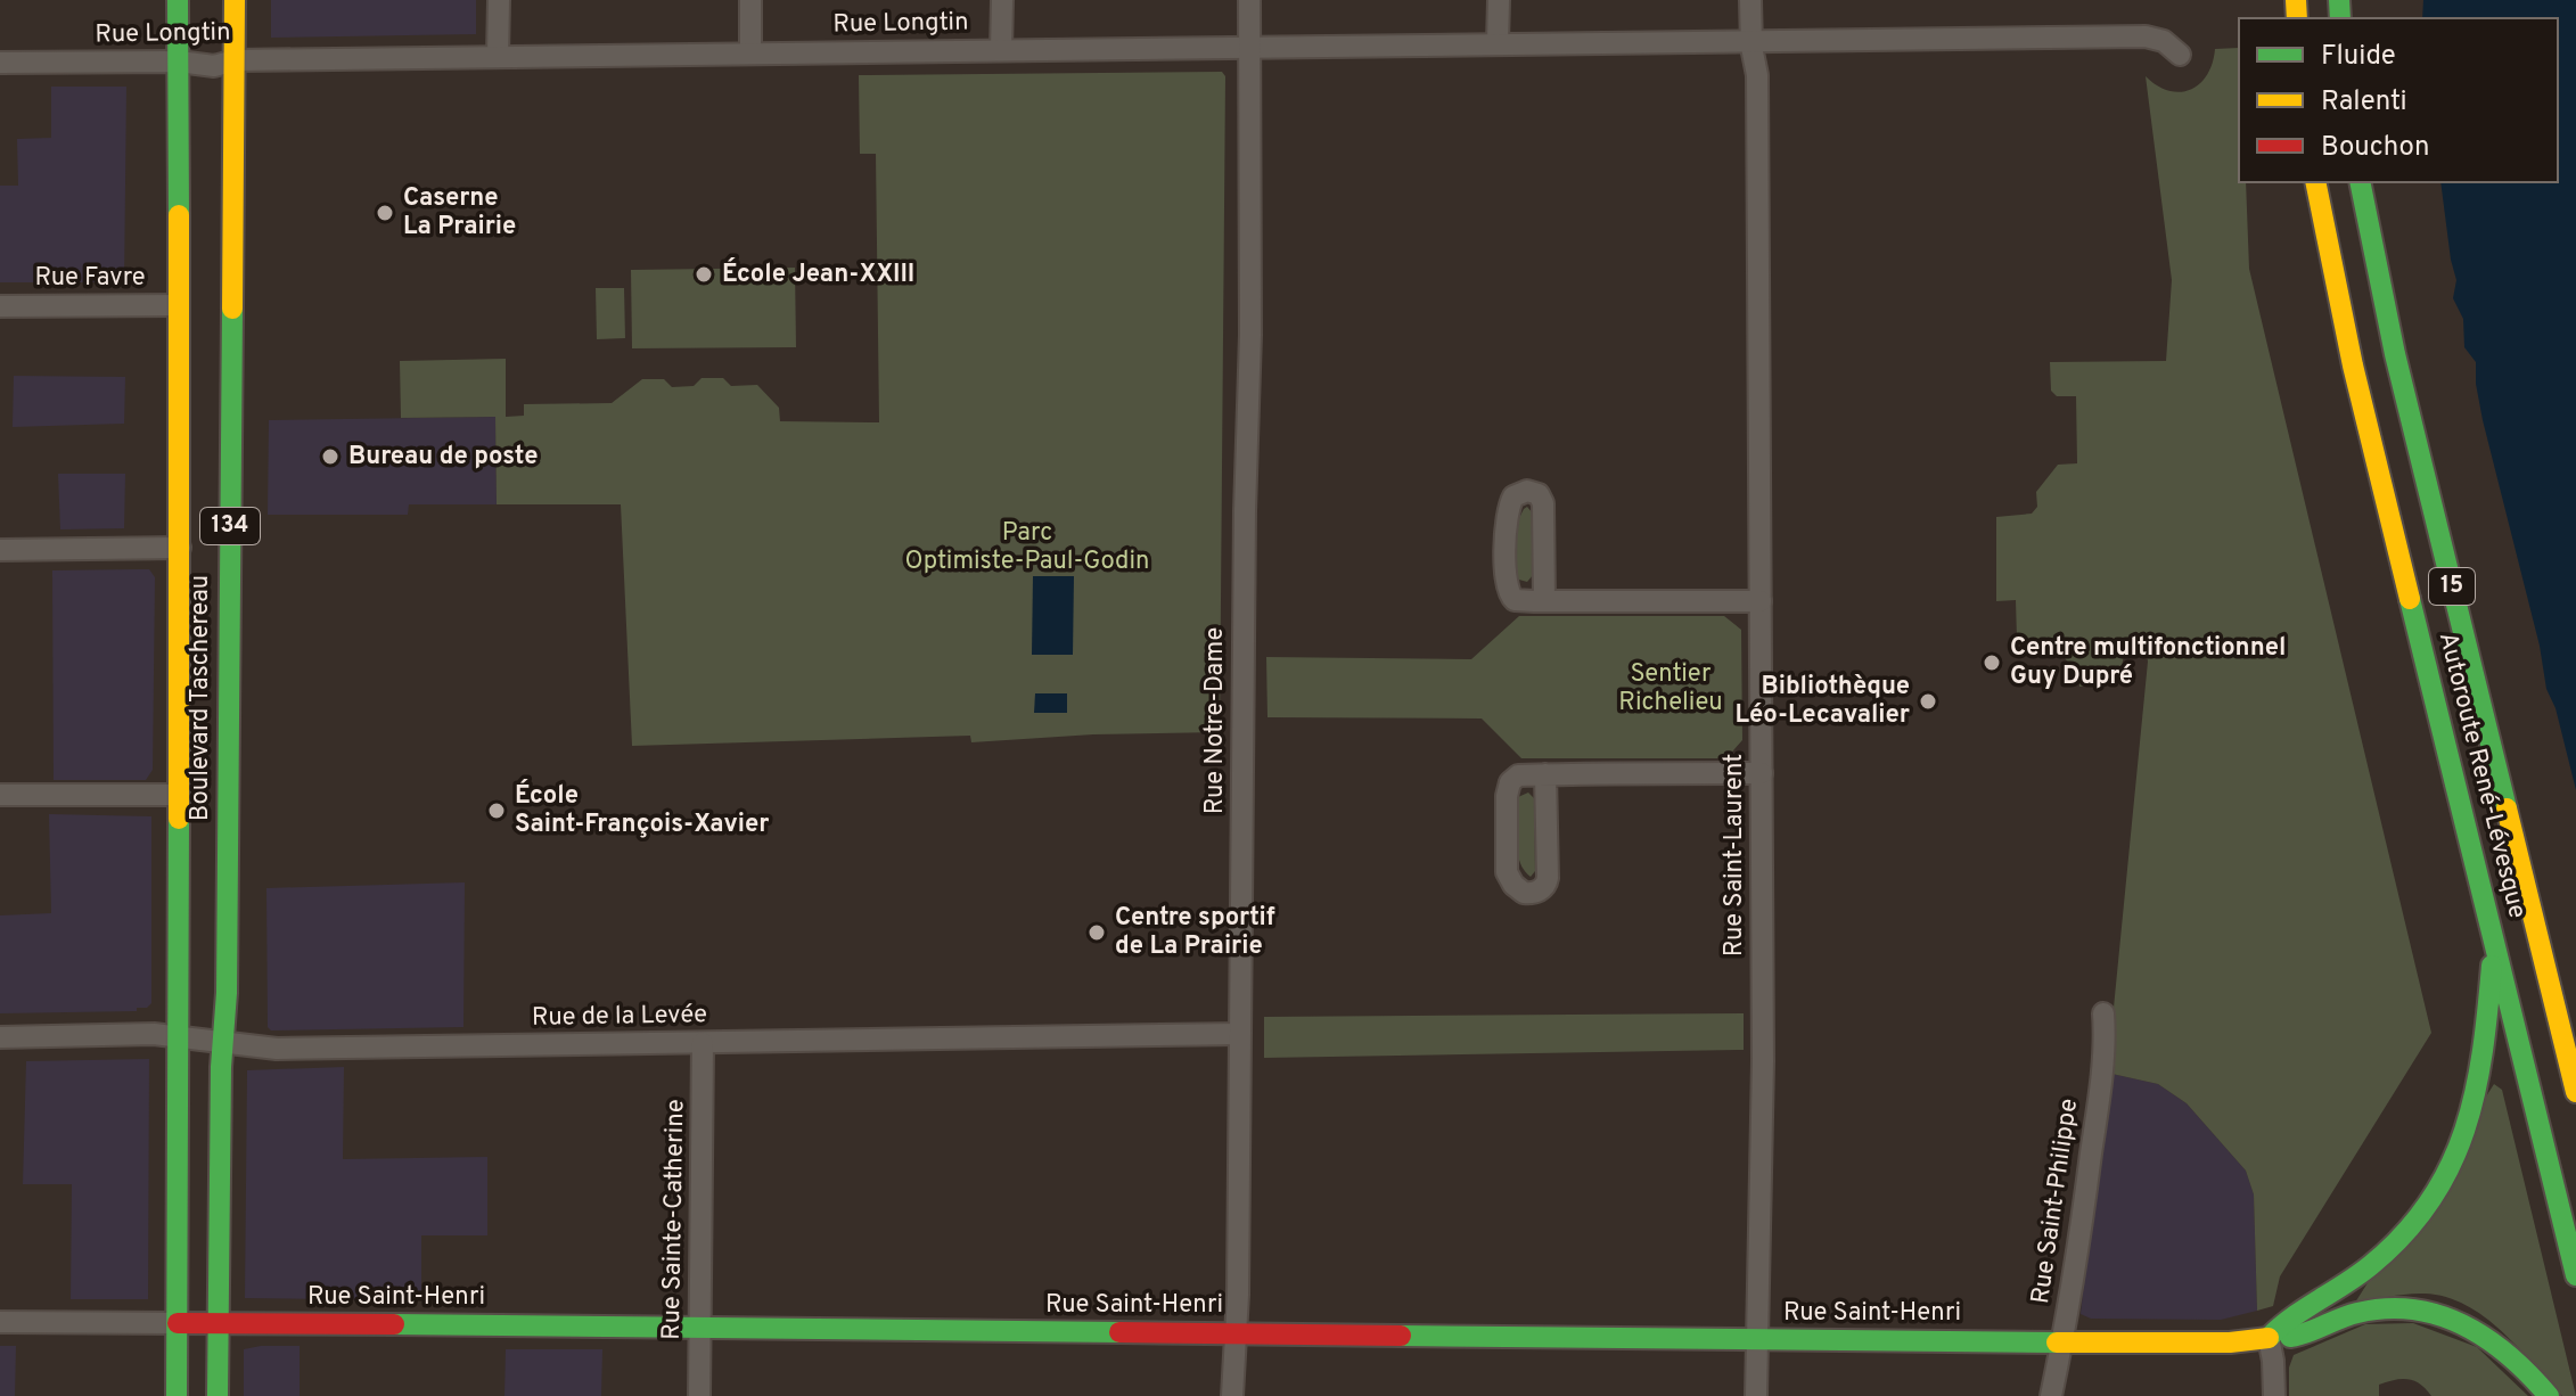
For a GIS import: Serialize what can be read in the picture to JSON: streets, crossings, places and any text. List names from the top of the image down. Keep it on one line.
{"streets":{"main road":["134","15","Boulevard Taschereau","Autoroute René-Lévesque","Rue Saint-Henri"],"street":["Rue Longtin","Rue Favre","Rue Notre-Dame","Rue Saint-Laurent","Rue de la Levée","Rue Saint-Philippe","Rue Sainte-Catherine"]},"crossings":[["Rue Longtin","Boulevard Taschereau"],["Rue Longtin","Rue Notre-Dame"],["Rue Longtin","Rue Saint-Laurent"],["Rue Favre","Boulevard Taschereau"],["Boulevard Taschereau","Rue de la Levée"],["Boulevard Taschereau","Rue Saint-Henri"],["Rue Notre-Dame","Rue de la Levée"],["Rue Notre-Dame","Rue Saint-Henri"],["Rue Saint-Laurent","Rue Saint-Henri"],["Rue de la Levée","Rue Sainte-Catherine"],["Rue Saint-Philippe","Rue Saint-Henri"],["Rue Sainte-Catherine","Rue Saint-Henri"]],"parks":["Parc Optimiste-Paul-Godin","Sentier Richelieu"],"places":["Caserne La Prairie","École Jean-XXIII","Bureau de poste","Centre multifonctionnel Guy Dupré","Bibliothèque Léo-Lecavalier","École Saint-François-Xavier","Centre sportif de La Prairie"],"legend":["Fluide","Ralenti","Bouchon"]}
